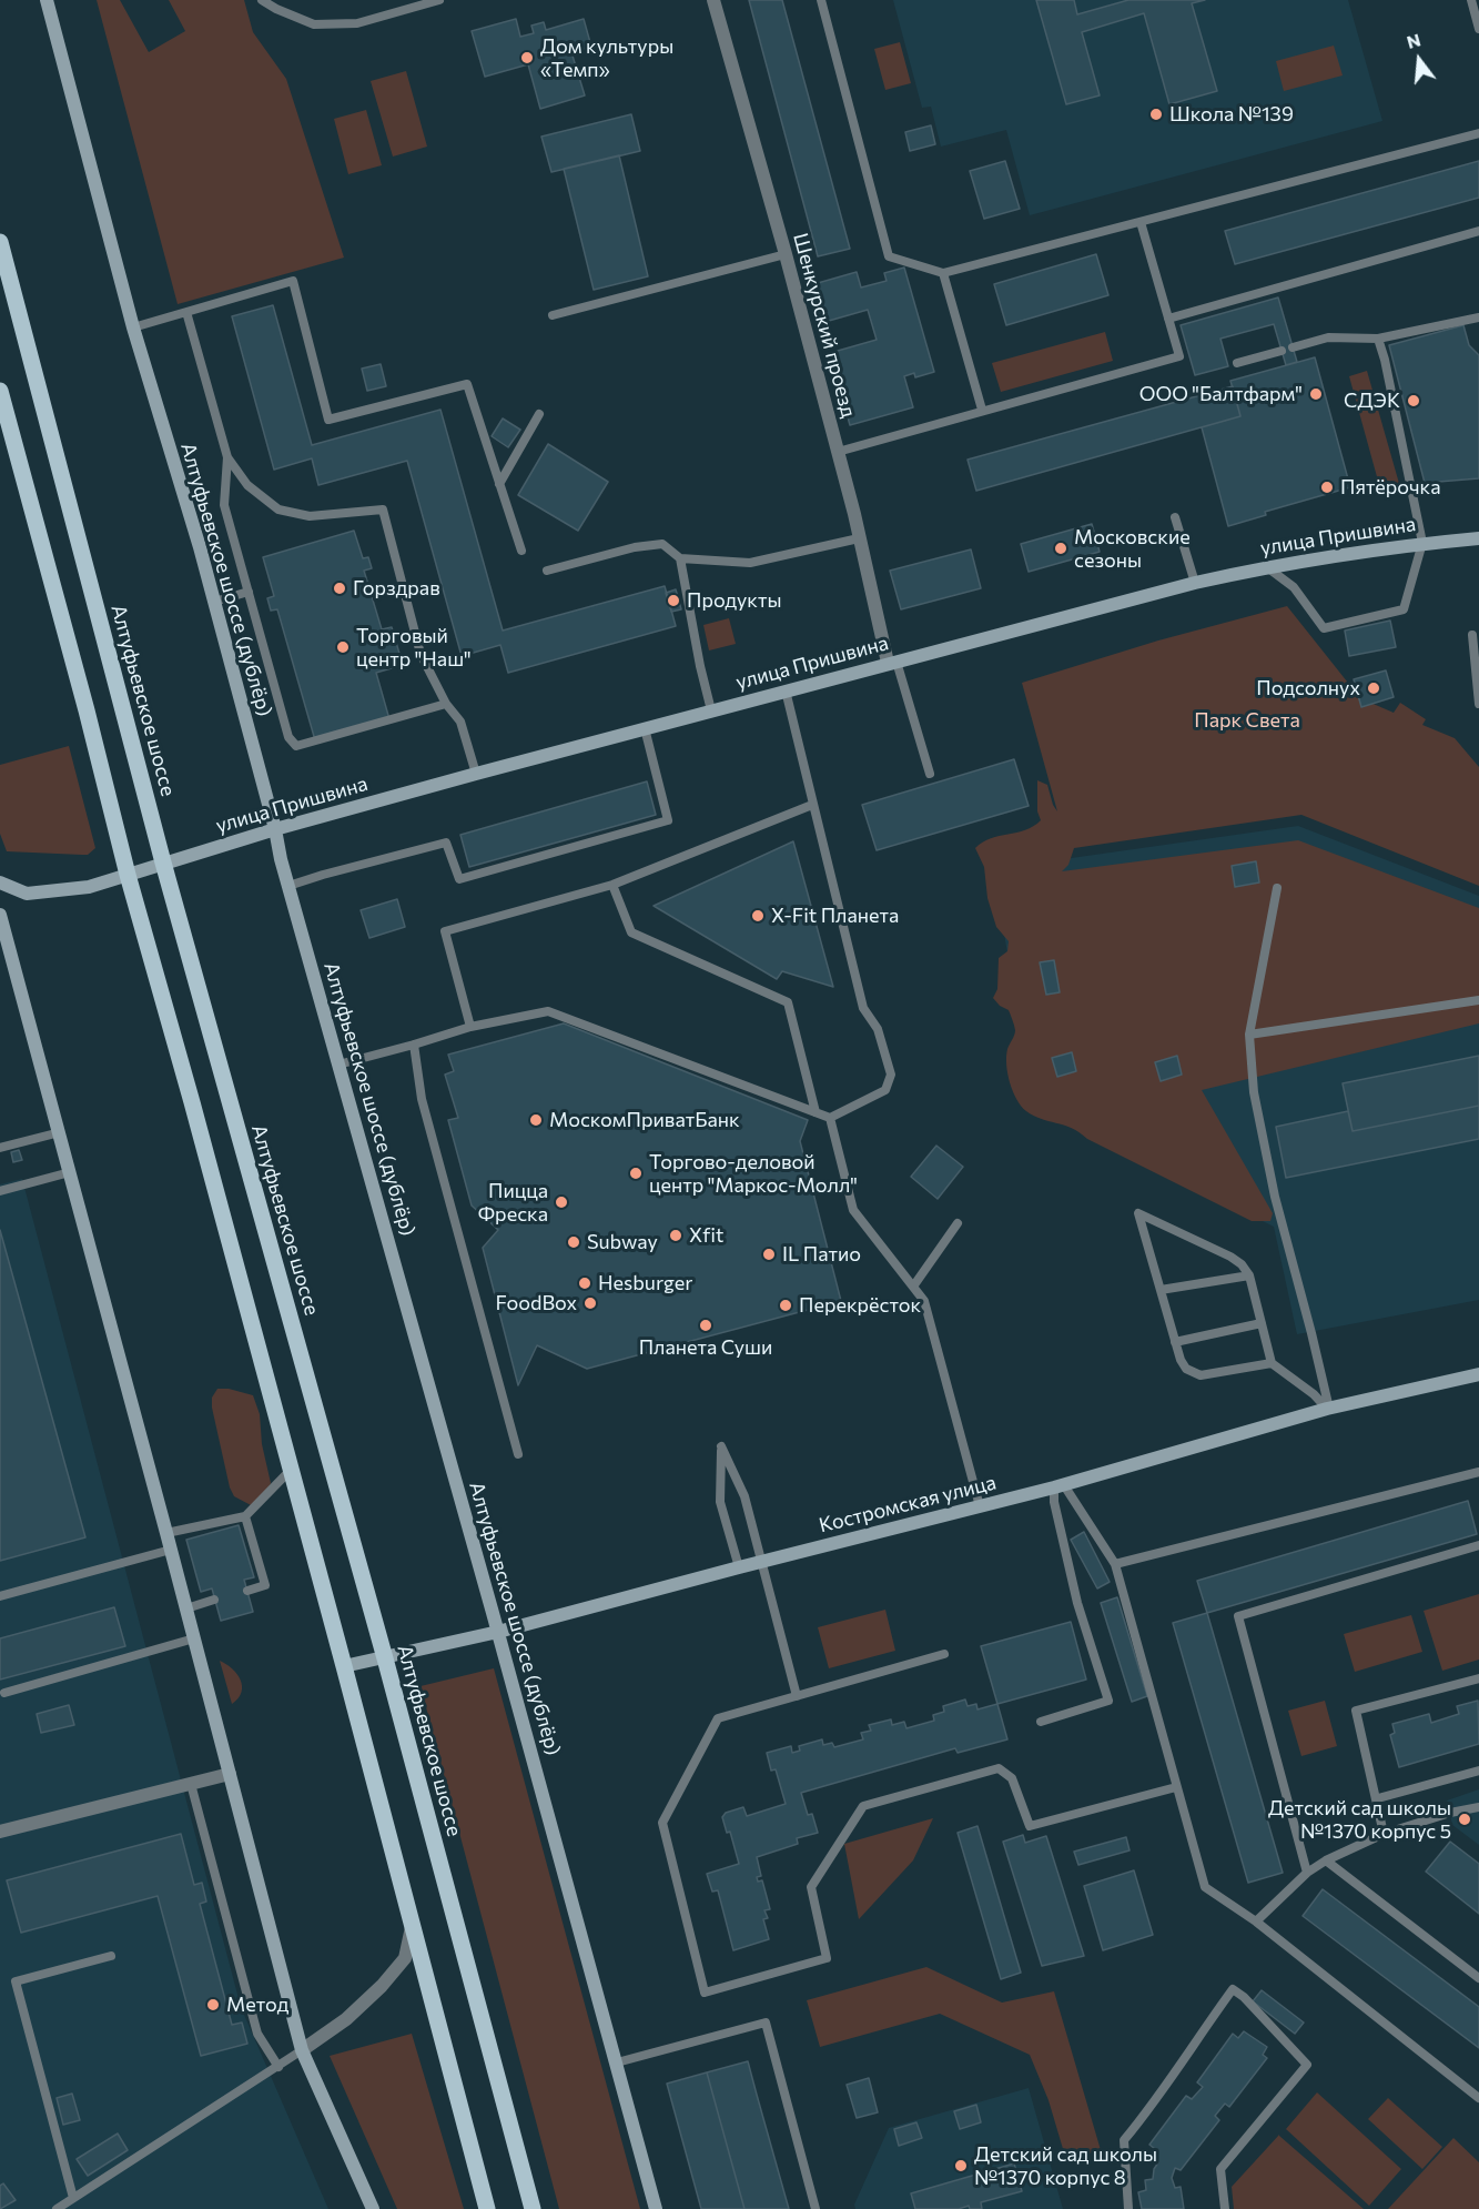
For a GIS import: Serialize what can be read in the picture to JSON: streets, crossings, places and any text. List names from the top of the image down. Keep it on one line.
{"streets":{"main road":["Алтуфьевское шоссе"],"street":["Шенкурский проезд","улица Пришвина","Алтуфьевское шоссе (дублёр)","Костромская улица"]},"crossings":[["Шенкурский проезд","улица Пришвина"],["улица Пришвина","Алтуфьевское шоссе (дублёр)"],["улица Пришвина","Алтуфьевское шоссе"],["Алтуфьевское шоссе (дублёр)","Костромская улица"],["Алтуфьевское шоссе","Костромская улица"]],"parks":["Парк Света"],"places":["Дом культуры «Темп»","Школа №139","ООО \"Балтфарм\"","СДЭК","Пятёрочка","Московские сезоны","Горздрав","Продукты","Торговый центр \"Наш\"","Подсолнух","X-Fit Планета","МоскомПриватБанк","Торгово-деловой центр \"Маркос-Молл\"","Пицца Фреска","Xfit","Subway","IL Патио","Hesburger","FoodBox","Перекрёсток","Планета Суши","Детский сад школы №1370 корпус 5","Метод","Детский сад школы №1370 корпус 8"],"north":"top"}
